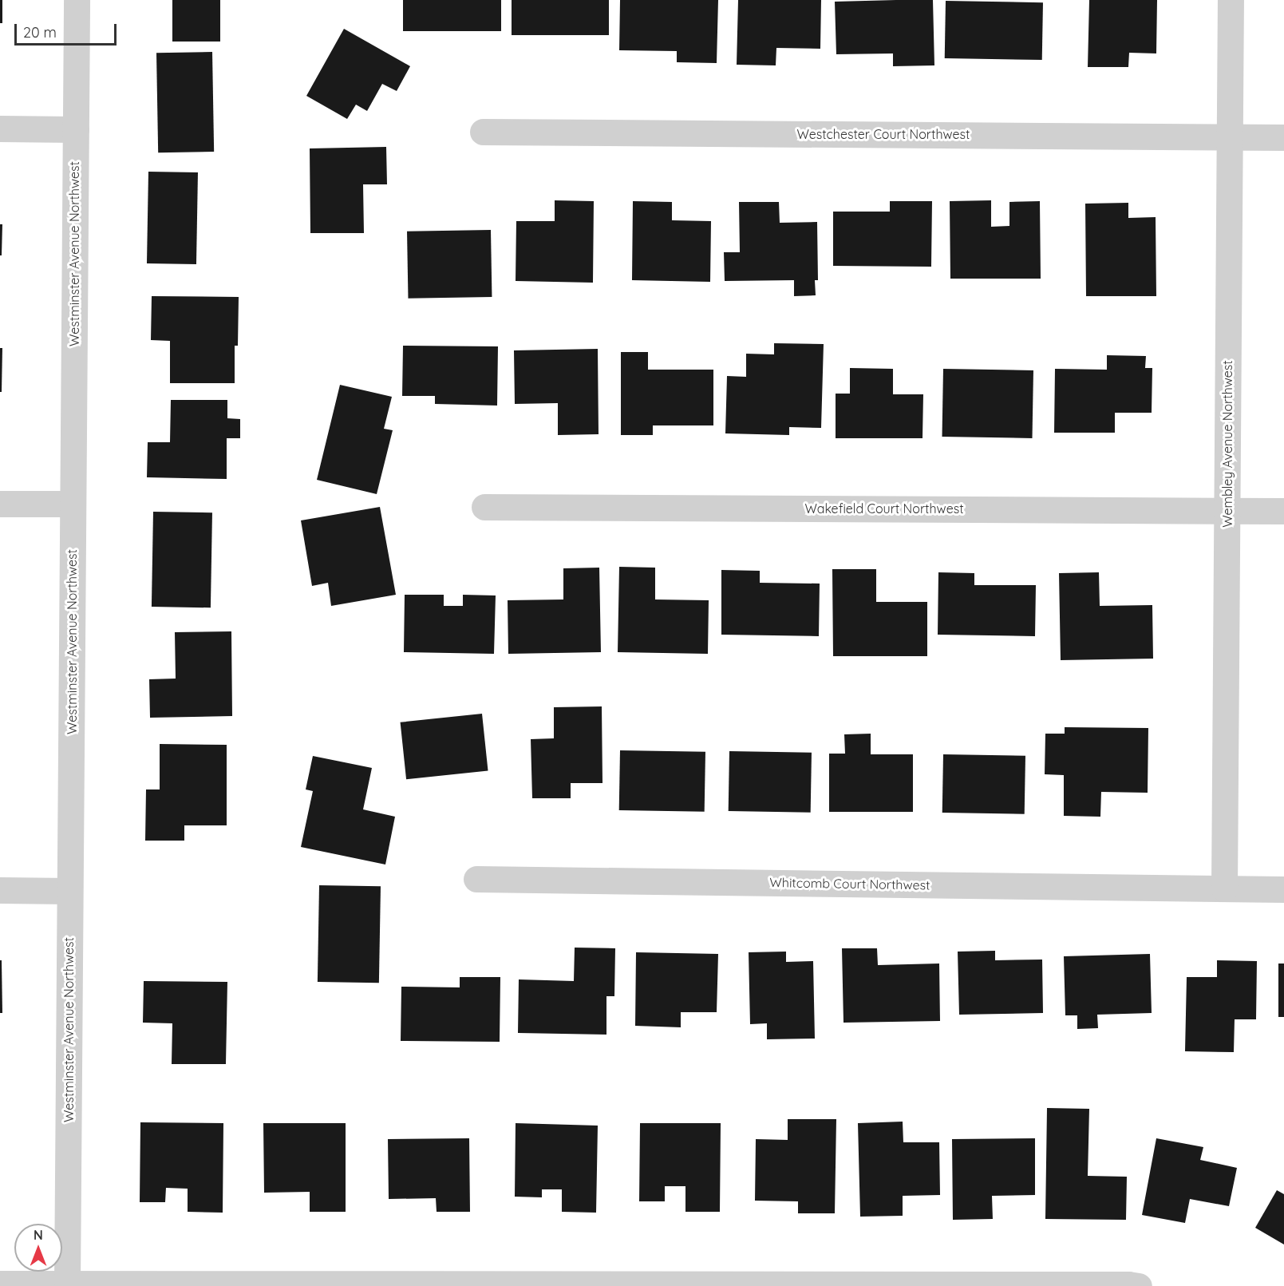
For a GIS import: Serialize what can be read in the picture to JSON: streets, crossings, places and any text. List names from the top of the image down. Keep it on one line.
{"streets":{"street":["Westchester Court Northwest","Westminster Avenue Northwest","Wembley Avenue Northwest","Wakefield Court Northwest","Whitcomb Court Northwest"]},"crossings":[["Westchester Court Northwest","Wembley Avenue Northwest"],["Wembley Avenue Northwest","Wakefield Court Northwest"],["Wembley Avenue Northwest","Whitcomb Court Northwest"]],"scale_bar":"20 m","north":"top"}
